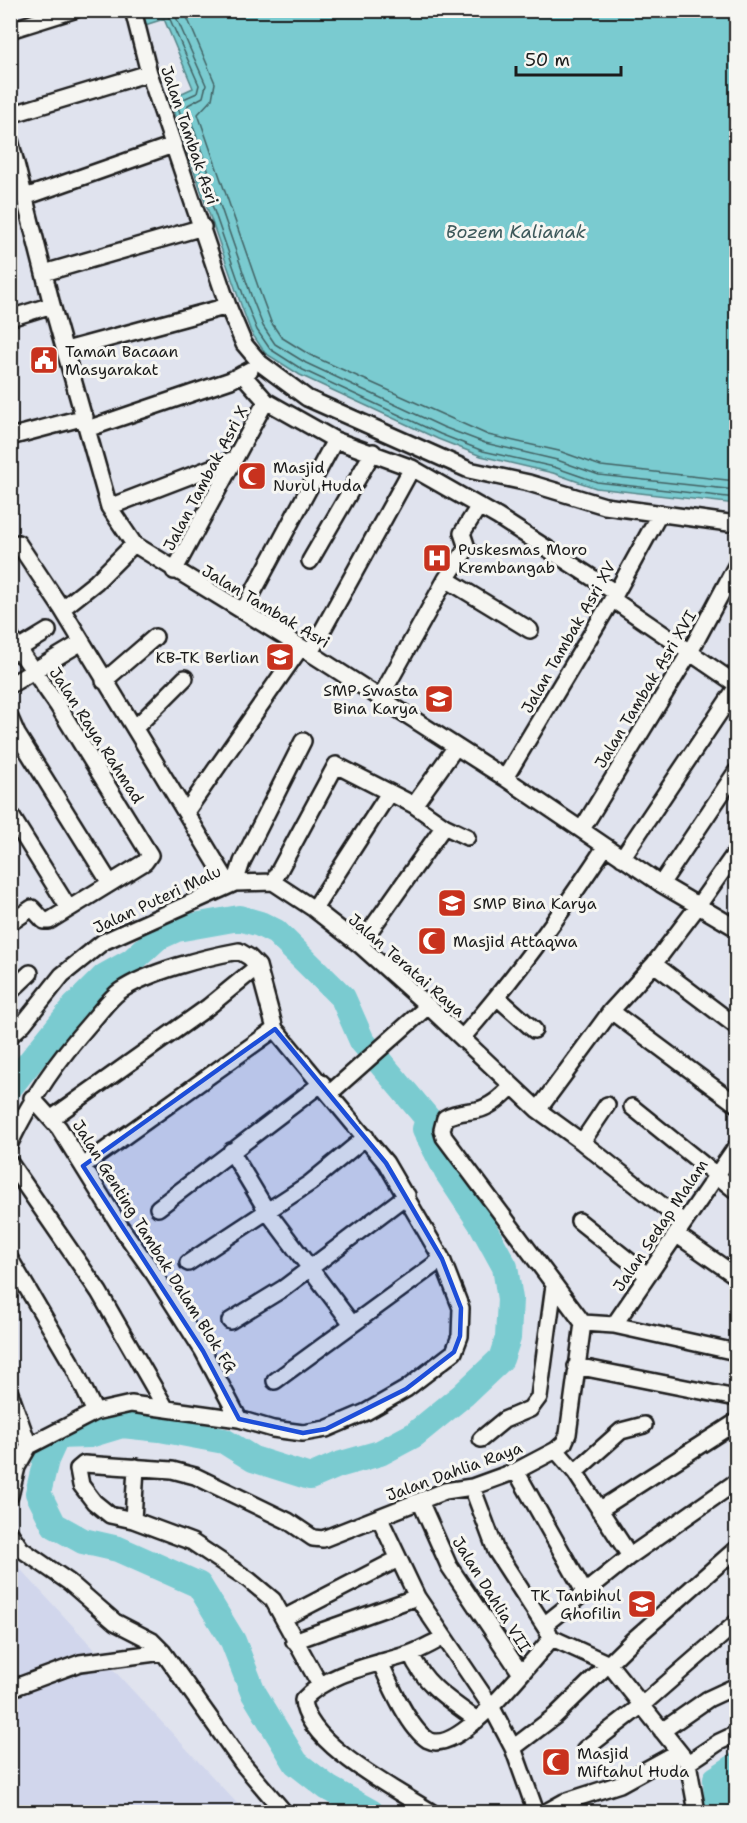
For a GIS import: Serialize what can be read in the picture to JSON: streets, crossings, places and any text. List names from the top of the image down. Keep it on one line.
{"streets":{"street":["Jalan Tambak Asri","Jalan Tambak Asri X","Jalan Tambak Asri XV","Jalan Tambak Asri XVI","Jalan Raya Rahmad","Jalan Puteri Malu","Jalan Teratai Raya","Jalan Sedap Malam","Jalan Genting Tambak Dalam Blok FG","Jalan Dahlia Raya","Jalan Dahlia VII"]},"crossings":[["Jalan Tambak Asri","Jalan Tambak Asri X"],["Jalan Tambak Asri","Jalan Tambak Asri XV"],["Jalan Tambak Asri","Jalan Tambak Asri XVI"],["Jalan Teratai Raya","Jalan Sedap Malam"],["Jalan Dahlia Raya","Jalan Dahlia VII"]],"water":["Bozem Kalianak"],"places":{"public building":["Taman Bacaan Masyarakat"],"mosque":["Masjid Nurul Huda","Masjid Attaqwa","Masjid Miftahul Huda"],"hospital":["Puskesmas Moro Krembangab"],"school or university":["KB-TK Berlian","SMP Swasta Bina Karya","SMP Bina Karya","TK Tanbihul Ghofilin"]},"scale_bar":"50 m"}
